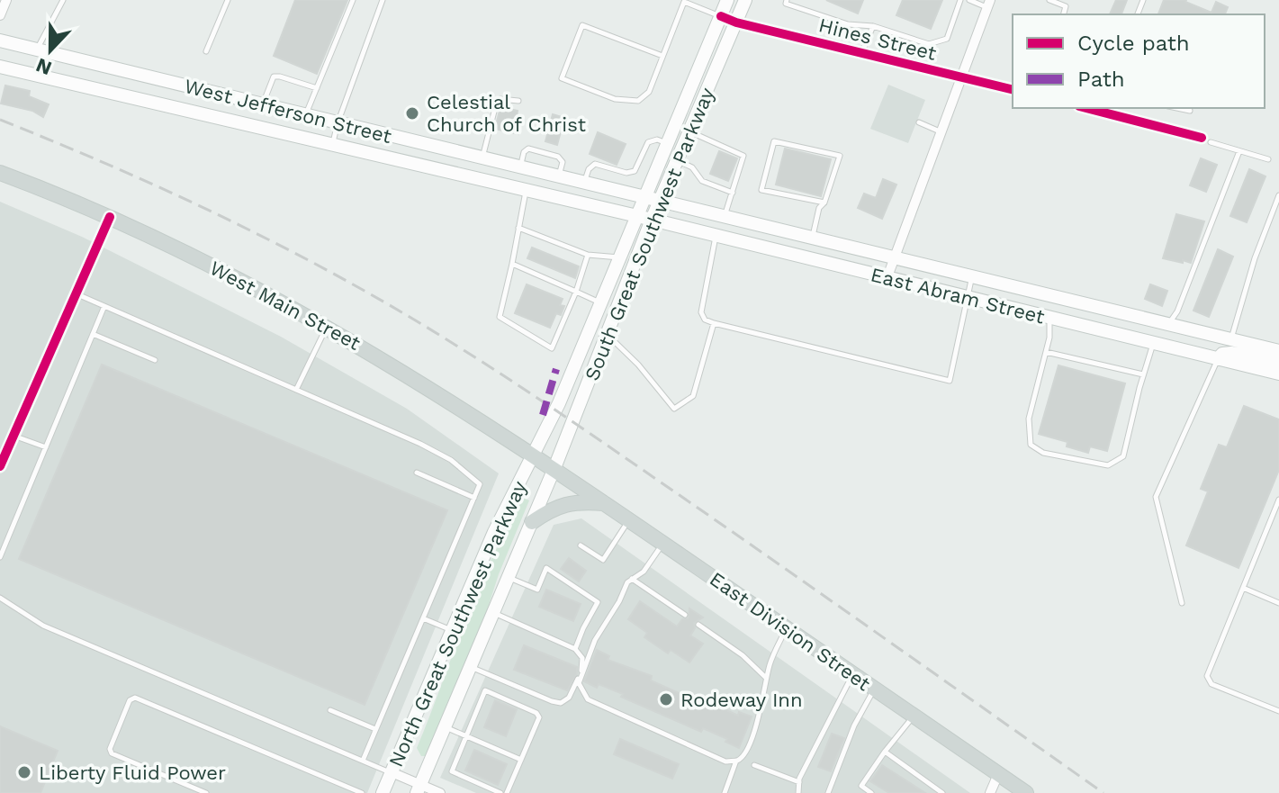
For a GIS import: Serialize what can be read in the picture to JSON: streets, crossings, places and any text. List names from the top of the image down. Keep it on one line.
{"streets":{"main road":["West Jefferson Street","South Great Southwest Parkway","East Abram Street","West Main Street","North Great Southwest Parkway","East Division Street"],"street":["Hines Street"]},"crossings":[["Hines Street","South Great Southwest Parkway"],["West Jefferson Street","South Great Southwest Parkway"],["West Jefferson Street","East Abram Street"],["South Great Southwest Parkway","East Abram Street"],["South Great Southwest Parkway","West Main Street"],["South Great Southwest Parkway","North Great Southwest Parkway"],["South Great Southwest Parkway","East Division Street"],["West Main Street","North Great Southwest Parkway"],["West Main Street","East Division Street"],["North Great Southwest Parkway","East Division Street"]],"places":["Celestial Church of Christ","Rodeway Inn","Liberty Fluid Power"],"legend":["Cycle path","Path"],"north":"bottom"}
